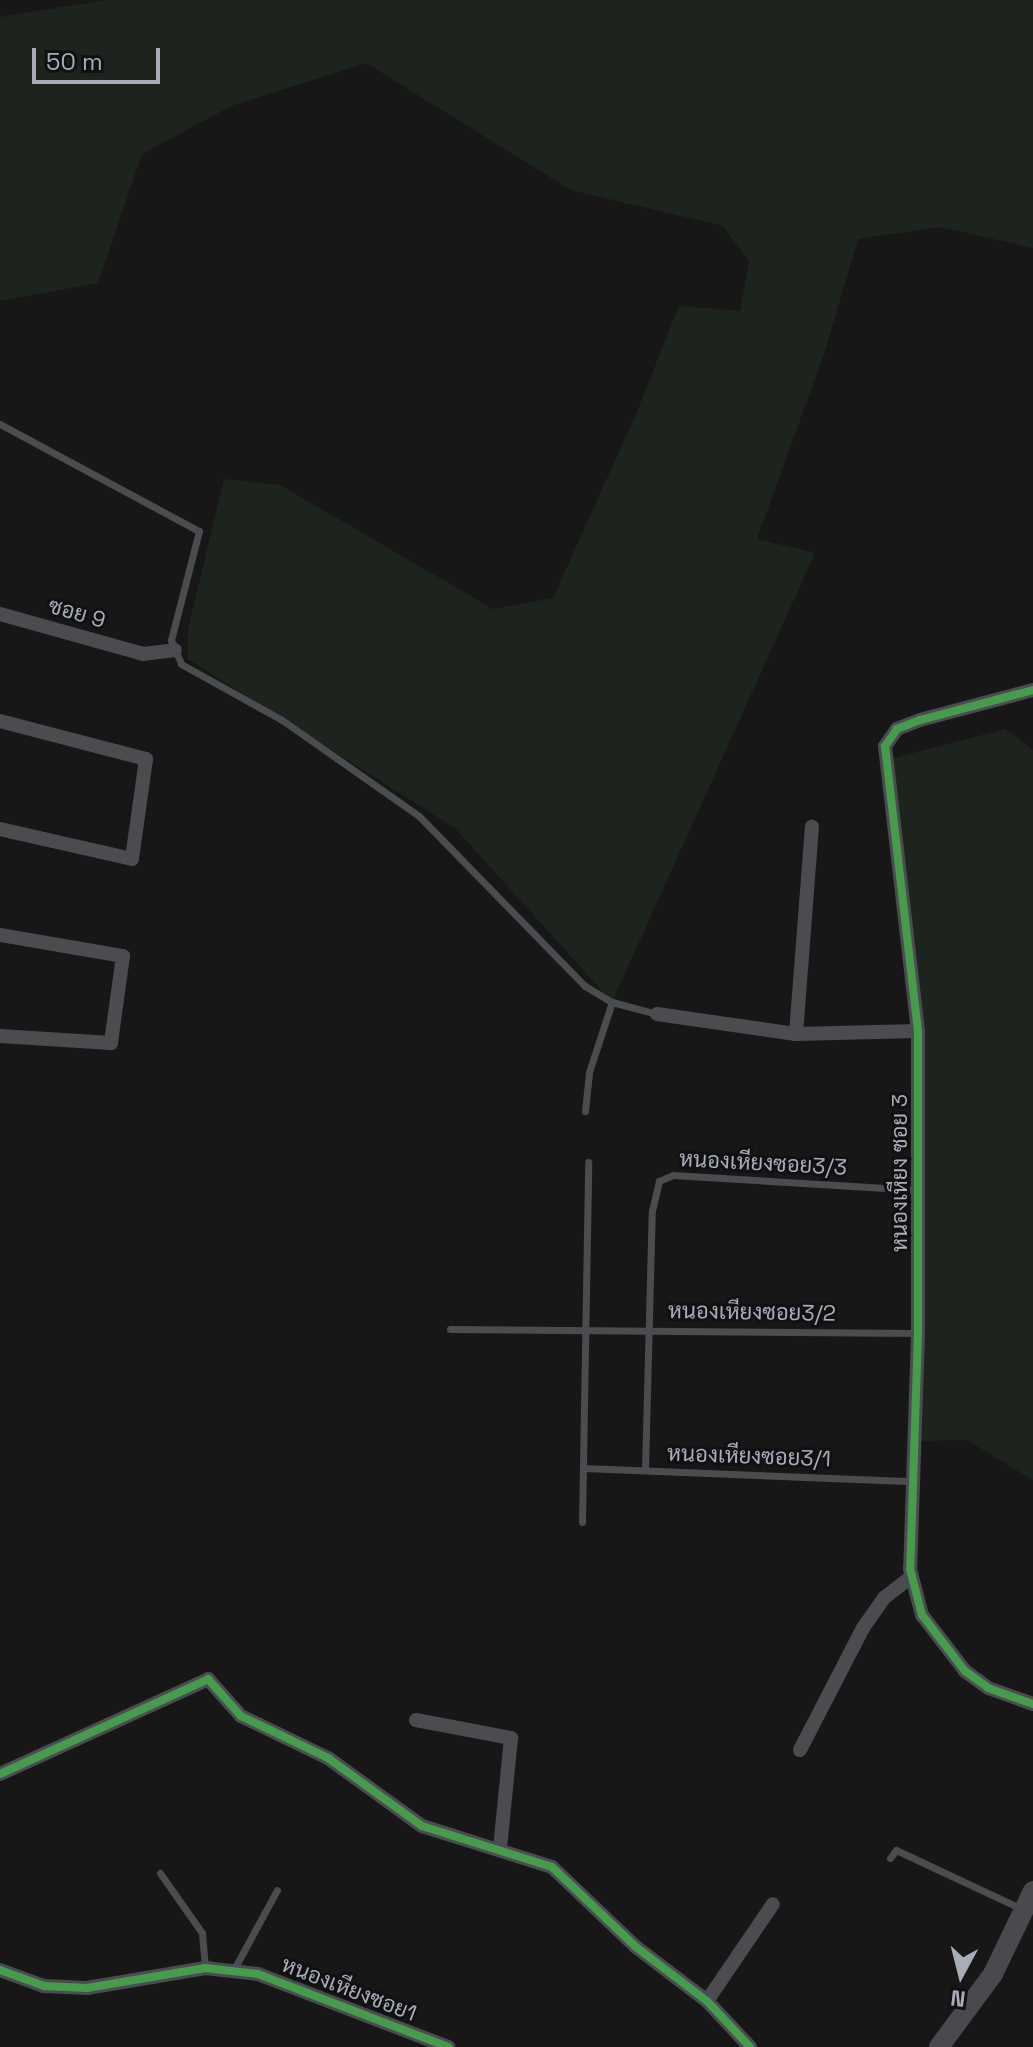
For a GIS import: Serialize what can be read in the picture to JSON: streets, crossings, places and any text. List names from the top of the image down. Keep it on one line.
{"streets":{"street":["ซอย 9","หนองเหียง ซอย 3","หนองเหียงซอย1"],"lane":["หนองเหียงซอย3/3","หนองเหียงซอย3/2","หนองเหียงซอย3/1"]},"crossings":[["หนองเหียงซอย3/3","หนองเหียง ซอย 3"],["หนองเหียงซอย3/3","หนองเหียงซอย3/2"],["หนองเหียง ซอย 3","หนองเหียงซอย3/2"],["หนองเหียง ซอย 3","หนองเหียงซอย3/1"]],"scale_bar":"50 m","north":"bottom"}
